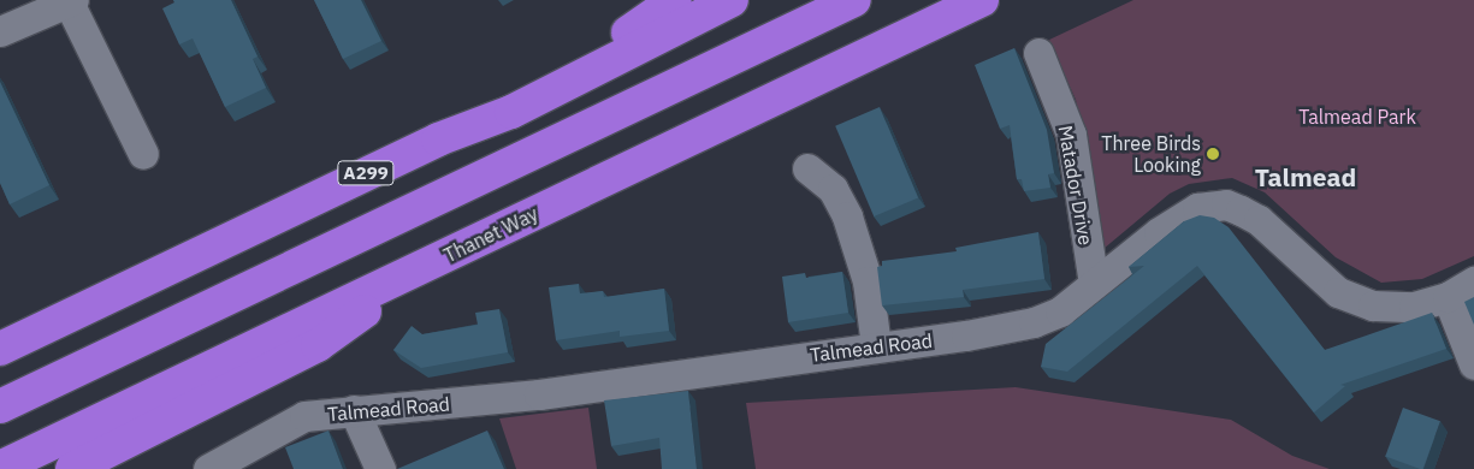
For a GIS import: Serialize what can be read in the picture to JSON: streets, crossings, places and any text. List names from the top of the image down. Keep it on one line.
{"streets":{"highway":["A299","Thanet Way"],"street":["Matador Drive","Talmead Road"]},"crossings":[["Matador Drive","Talmead Road"]],"districts":["Talmead"],"parks":["Talmead Park"],"places":["Three Birds Looking"]}
